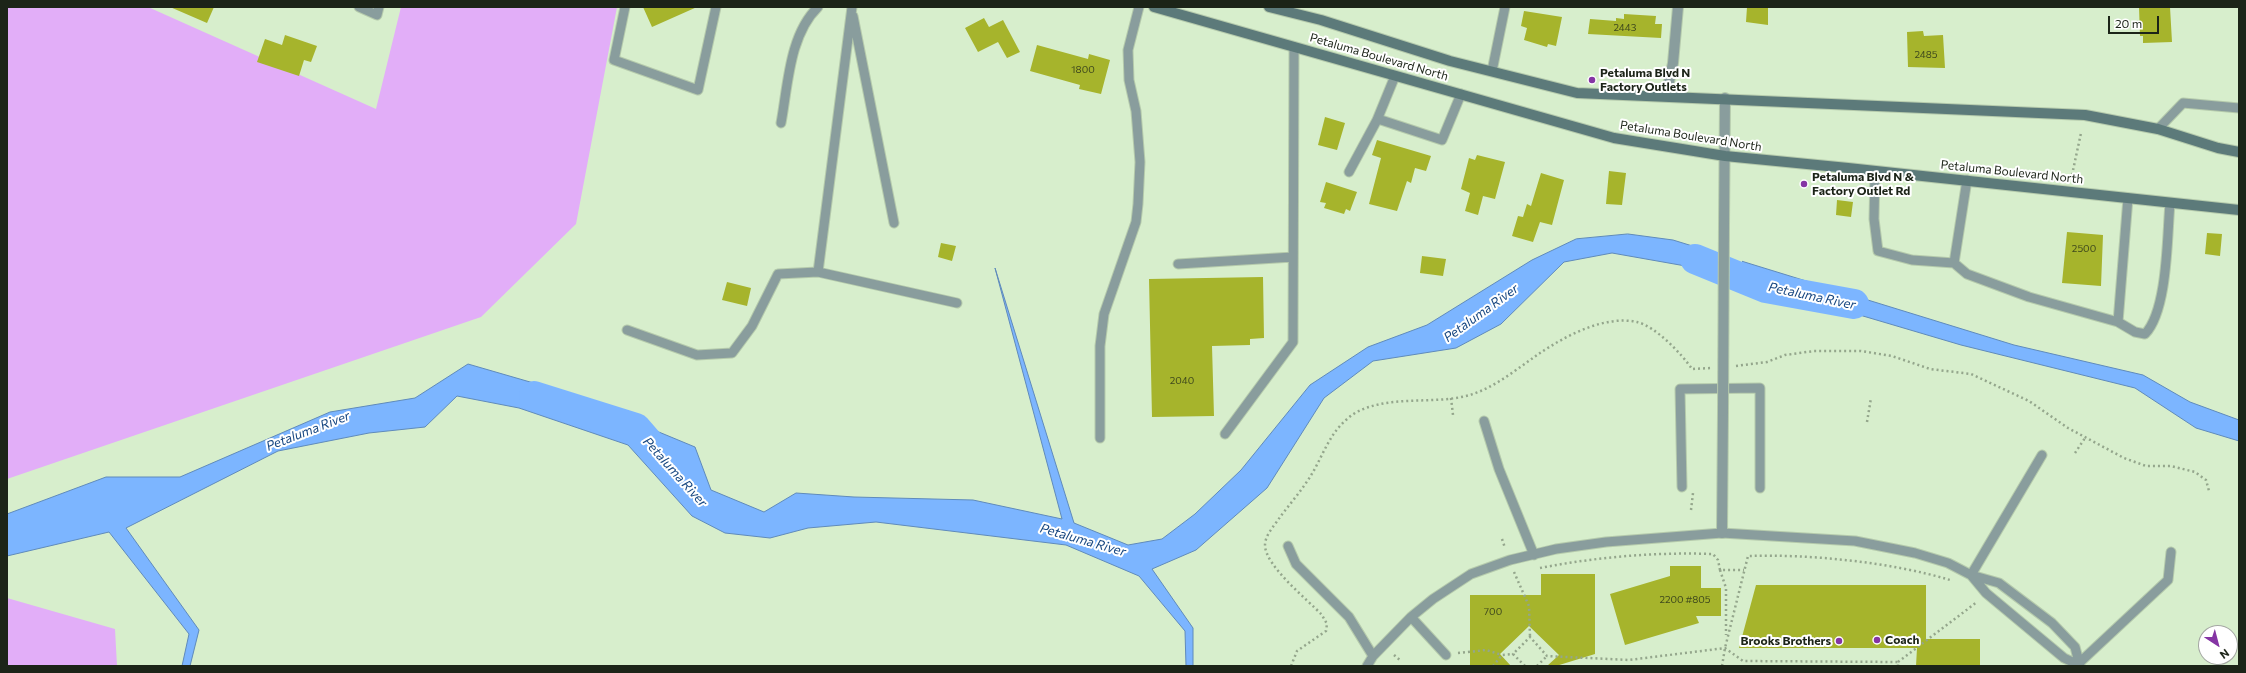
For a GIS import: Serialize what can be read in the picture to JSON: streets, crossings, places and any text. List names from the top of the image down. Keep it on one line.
{"streets":{"main road":["Petaluma Boulevard North"]},"water":["Petaluma River"],"places":["Petaluma Blvd N Factory Outlets","Petaluma Blvd N & Factory Outlet Rd","Coach","Brooks Brothers"],"house_numbers":["2443","2485","1800","2500","2040","2200 #805","700"],"scale_bar":"20 m","north":"bottom right"}
